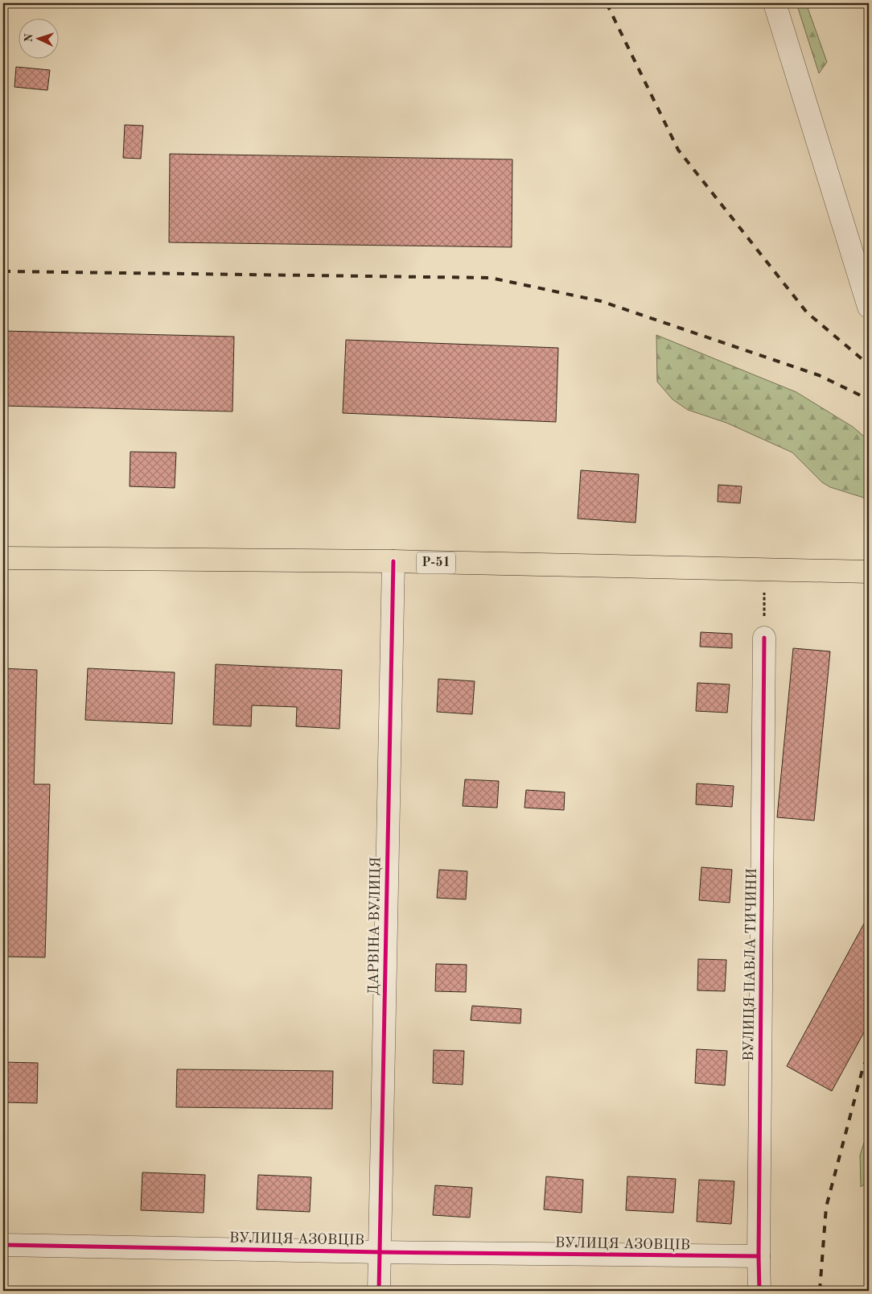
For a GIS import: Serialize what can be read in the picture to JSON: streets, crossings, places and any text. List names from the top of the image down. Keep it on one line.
{"streets":{"main road":["Р-51"],"street":["ДАРВІНА ВУЛИЦЯ","ВУЛИЦЯ ПАВЛА ТИЧИНИ","ВУЛИЦЯ АЗОВЦІВ"]},"crossings":[["Р-51","ДАРВІНА ВУЛИЦЯ"],["ДАРВІНА ВУЛИЦЯ","ВУЛИЦЯ АЗОВЦІВ"],["ВУЛИЦЯ ПАВЛА ТИЧИНИ","ВУЛИЦЯ АЗОВЦІВ"]],"north":"left"}
